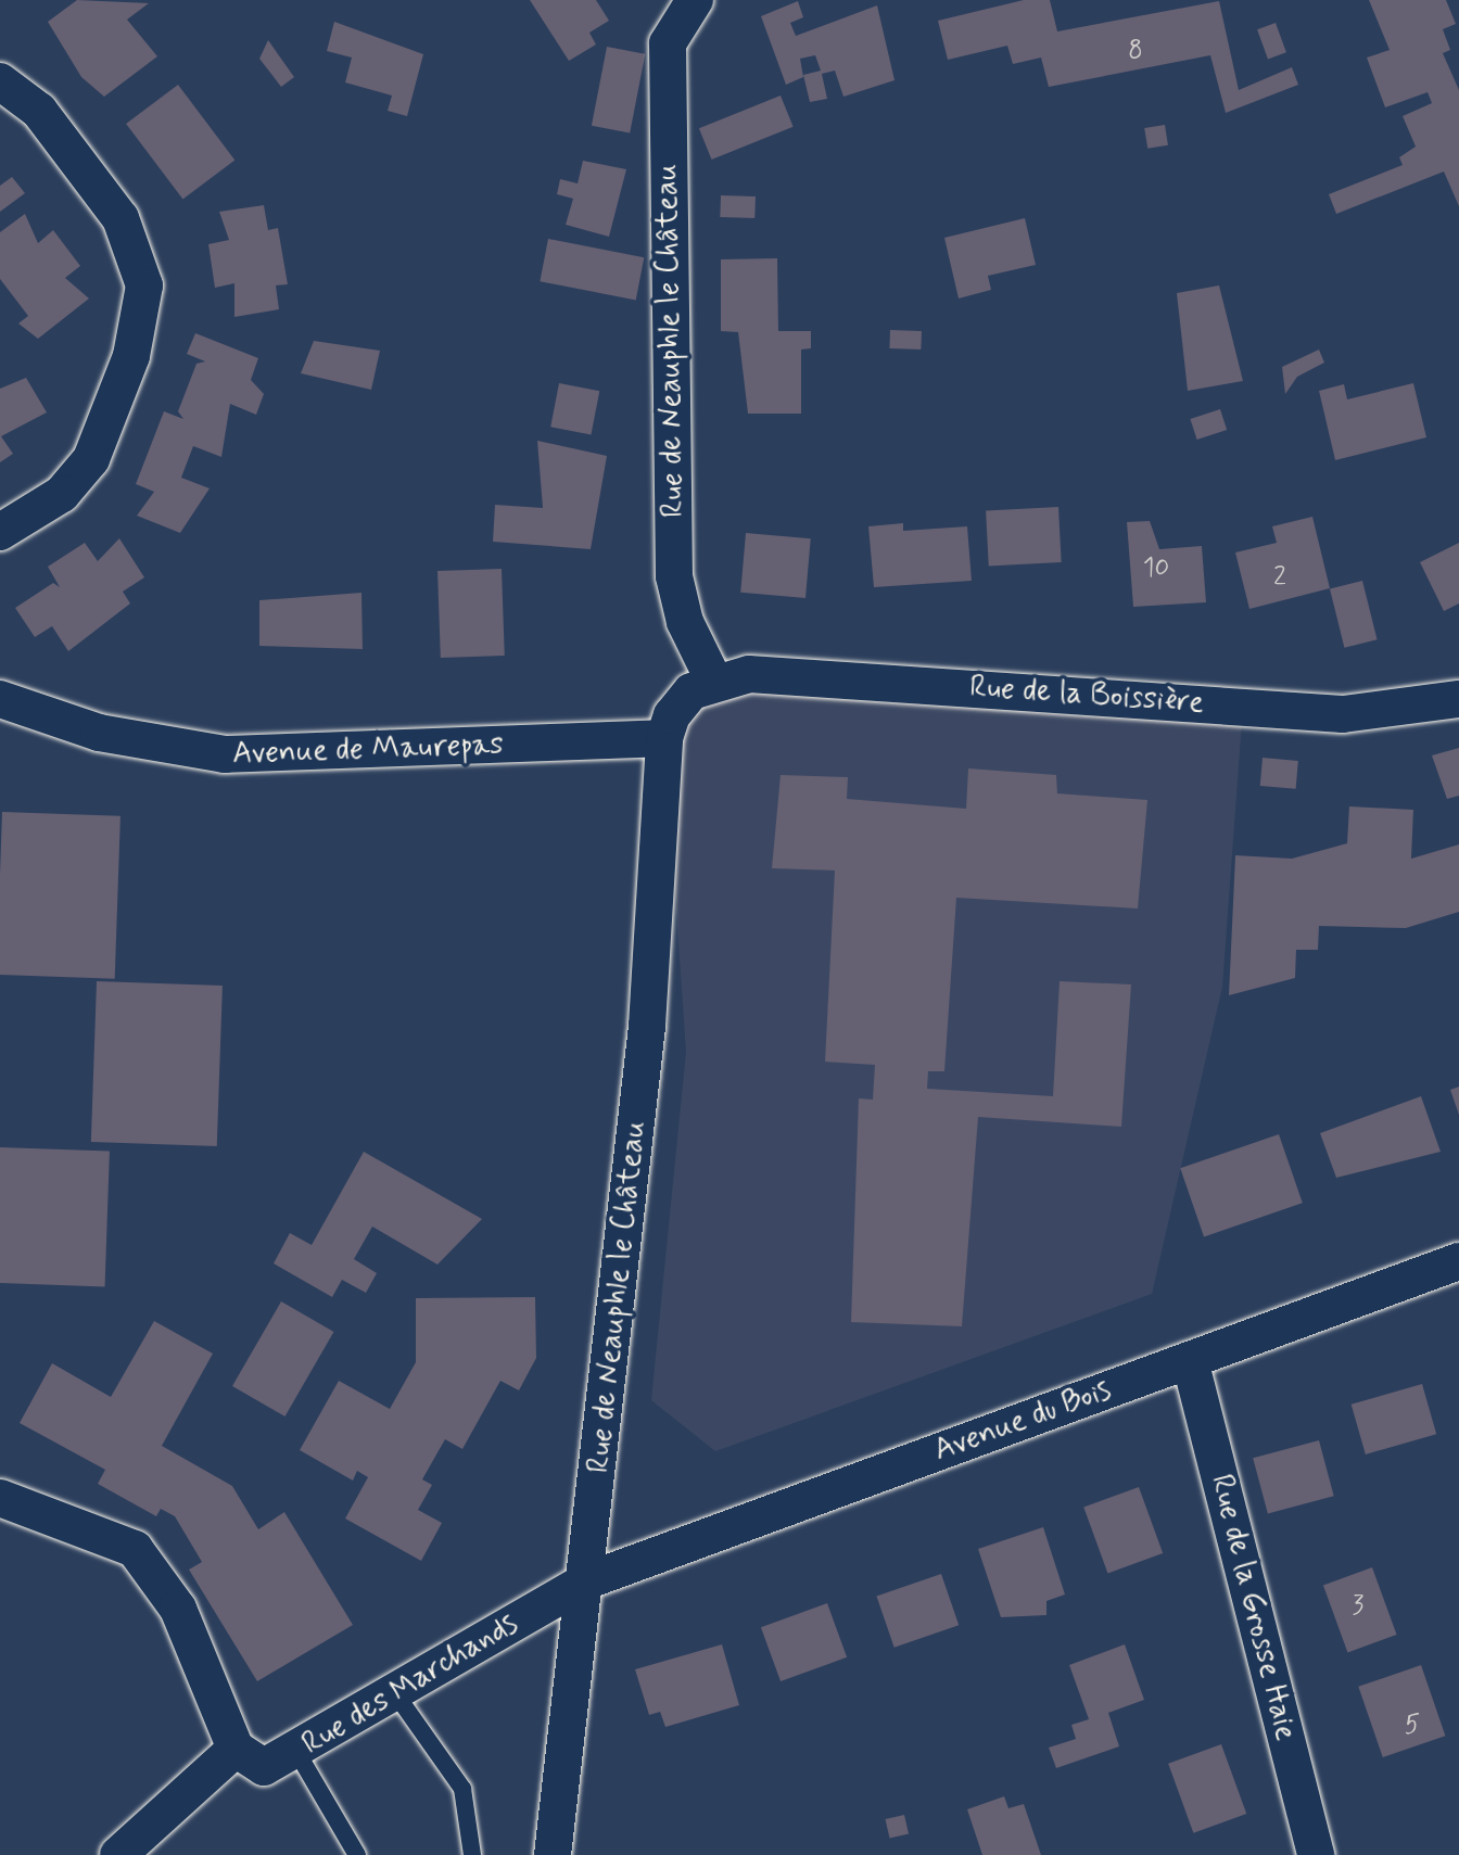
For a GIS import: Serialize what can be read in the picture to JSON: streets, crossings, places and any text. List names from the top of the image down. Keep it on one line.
{"streets":{"street":["Rue de Neauphle le Château","Rue de la Boissière","Avenue de Maurepas","Avenue du Bois","Rue de la Grosse Haie","Rue des Marchands"]},"crossings":[["Rue de Neauphle le Château","Rue de la Boissière"],["Rue de Neauphle le Château","Avenue de Maurepas"],["Rue de Neauphle le Château","Avenue du Bois"],["Rue de Neauphle le Château","Rue des Marchands"],["Avenue du Bois","Rue de la Grosse Haie"],["Avenue du Bois","Rue des Marchands"]],"house_numbers":["8","10","2","3","5"]}
